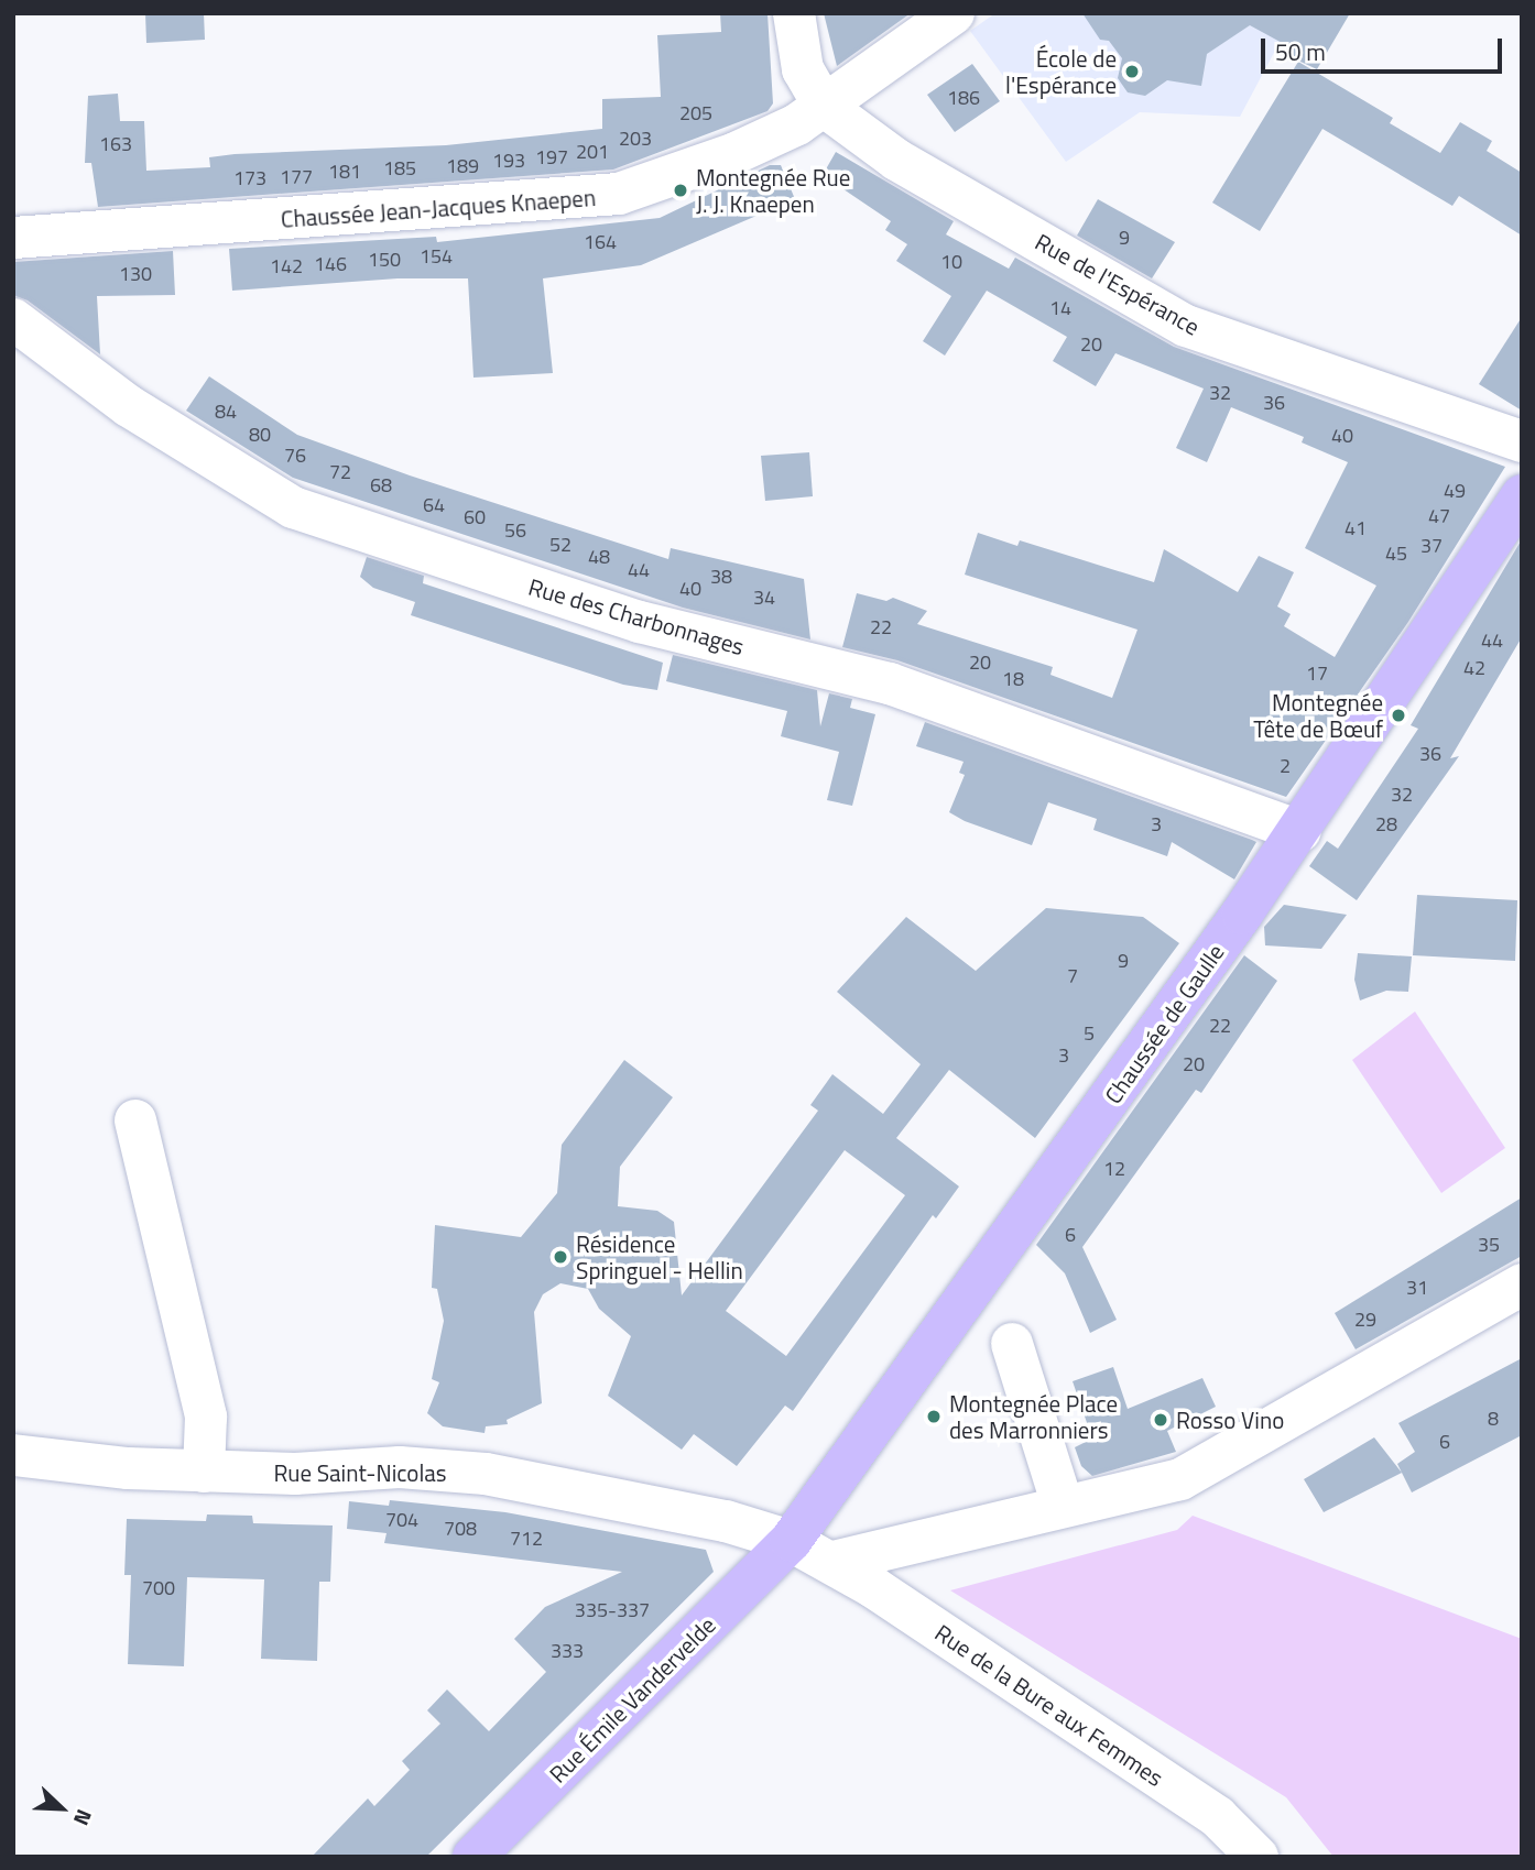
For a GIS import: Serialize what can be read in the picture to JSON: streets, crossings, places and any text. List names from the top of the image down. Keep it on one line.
{"streets":{"main road":["Chaussée de Gaulle","Rue Émile Vandervelde"],"street":["Chaussée Jean-Jacques Knaepen","Rue de l'Espérance","Rue des Charbonnages","Rue Saint-Nicolas","Rue de la Bure aux Femmes"]},"crossings":[["Chaussée Jean-Jacques Knaepen","Rue de l'Espérance"],["Rue des Charbonnages","Chaussée de Gaulle"],["Chaussée de Gaulle","Rue Saint-Nicolas"],["Chaussée de Gaulle","Rue Émile Vandervelde"],["Rue Saint-Nicolas","Rue Émile Vandervelde"],["Rue Saint-Nicolas","Rue de la Bure aux Femmes"]],"places":["École de l'Espérance","Montegnée Rue J. J. Knaepen","Montegnée Tête de Bœuf","Résidence Springuel - Hellin","Montegnée Place des Marronniers","Rosso Vino"],"house_numbers":["186","205","203","163","201","197","193","189","185","181","177","173","9","164","154","150","10","146","142","130","14","20","32","36","84","80","40","76","72","68","49","64","47","60","41","56","52","37","45","48","44","38","40","34","22","44","20","42","17","18","36","2","32","3","28","9","7","22","5","3","20","12","6","35","31","29","8","6","704","708","712","700","335-337","333"],"scale_bar":"50 m","north":"bottom right"}
